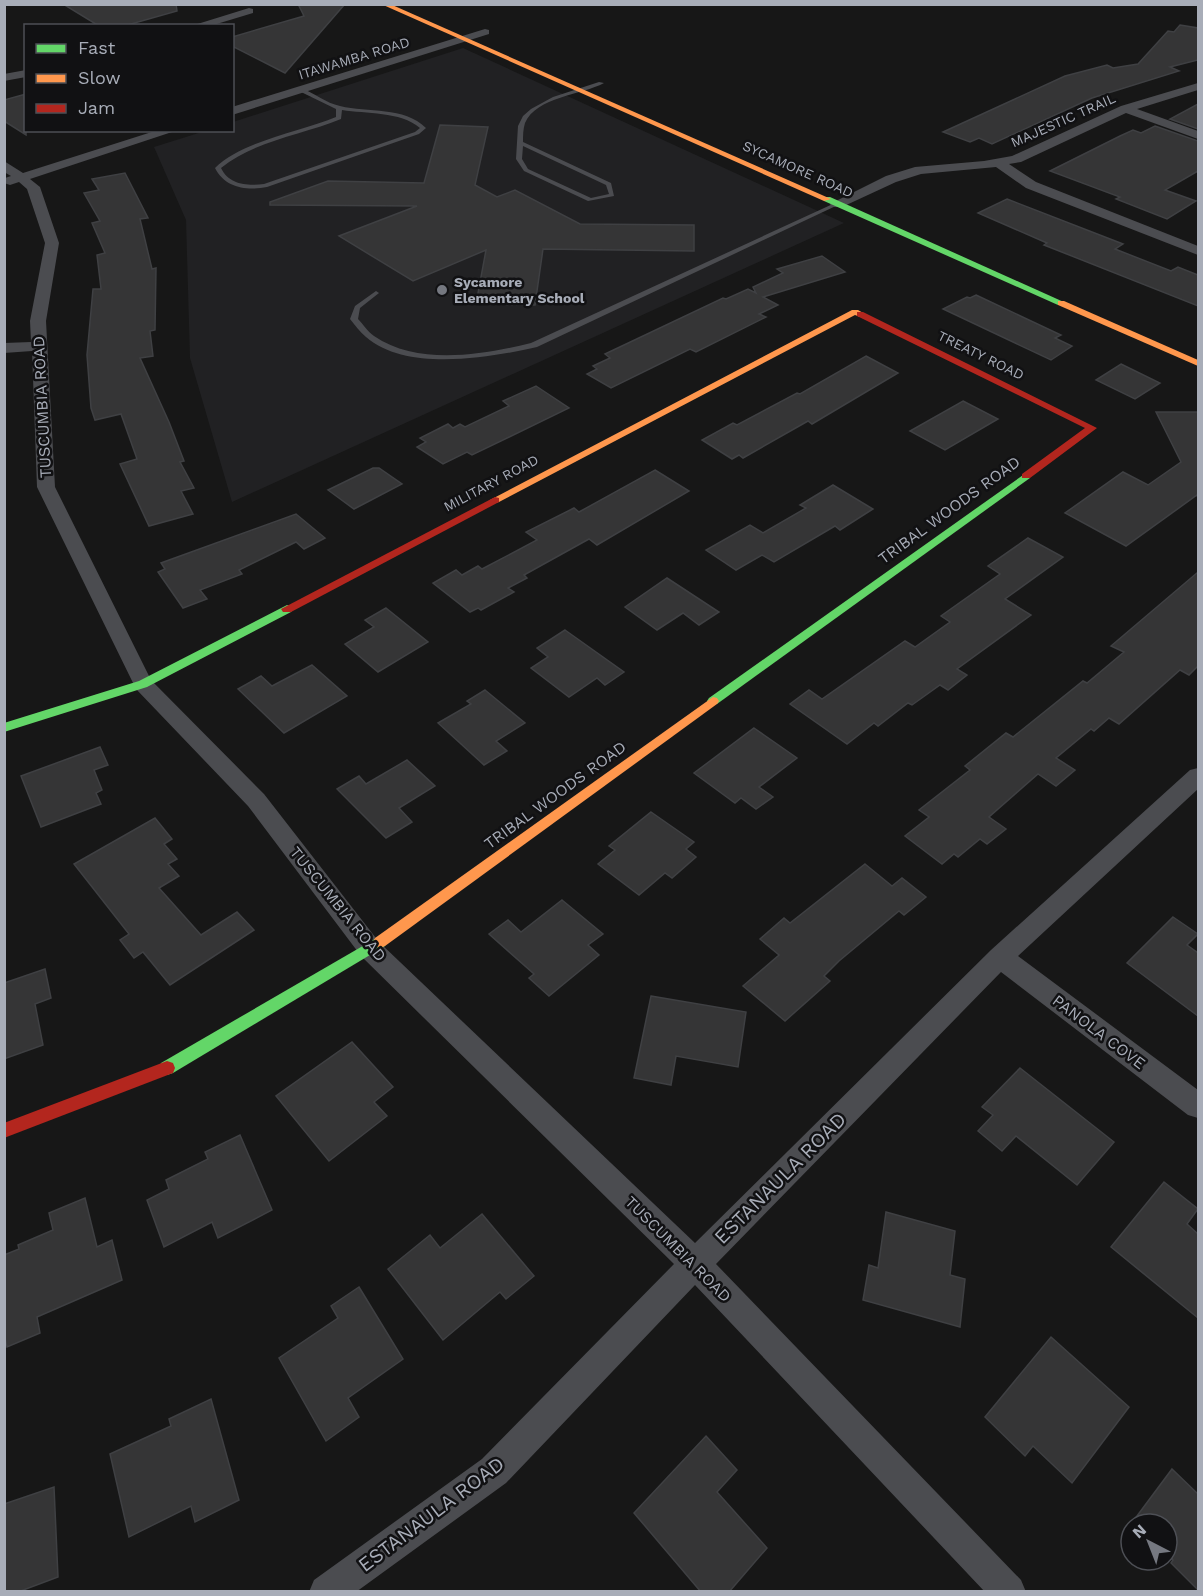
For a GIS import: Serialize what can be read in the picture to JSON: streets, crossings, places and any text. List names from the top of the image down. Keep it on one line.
{"streets":{"street":["ITAWAMBA ROAD","MAJESTIC TRAIL","SYCAMORE ROAD","TREATY ROAD","TUSCUMBIA ROAD","MILITARY ROAD","TRIBAL WOODS ROAD","PANOLA COVE","ESTANAULA ROAD"]},"crossings":[["ITAWAMBA ROAD","SYCAMORE ROAD"],["MAJESTIC TRAIL","SYCAMORE ROAD"],["TREATY ROAD","MILITARY ROAD"],["TREATY ROAD","TRIBAL WOODS ROAD"],["TUSCUMBIA ROAD","MILITARY ROAD"],["TUSCUMBIA ROAD","TRIBAL WOODS ROAD"],["TUSCUMBIA ROAD","ESTANAULA ROAD"],["PANOLA COVE","ESTANAULA ROAD"]],"places":["Sycamore Elementary School"],"legend":["Fast","Slow","Jam"],"north":"top left"}
